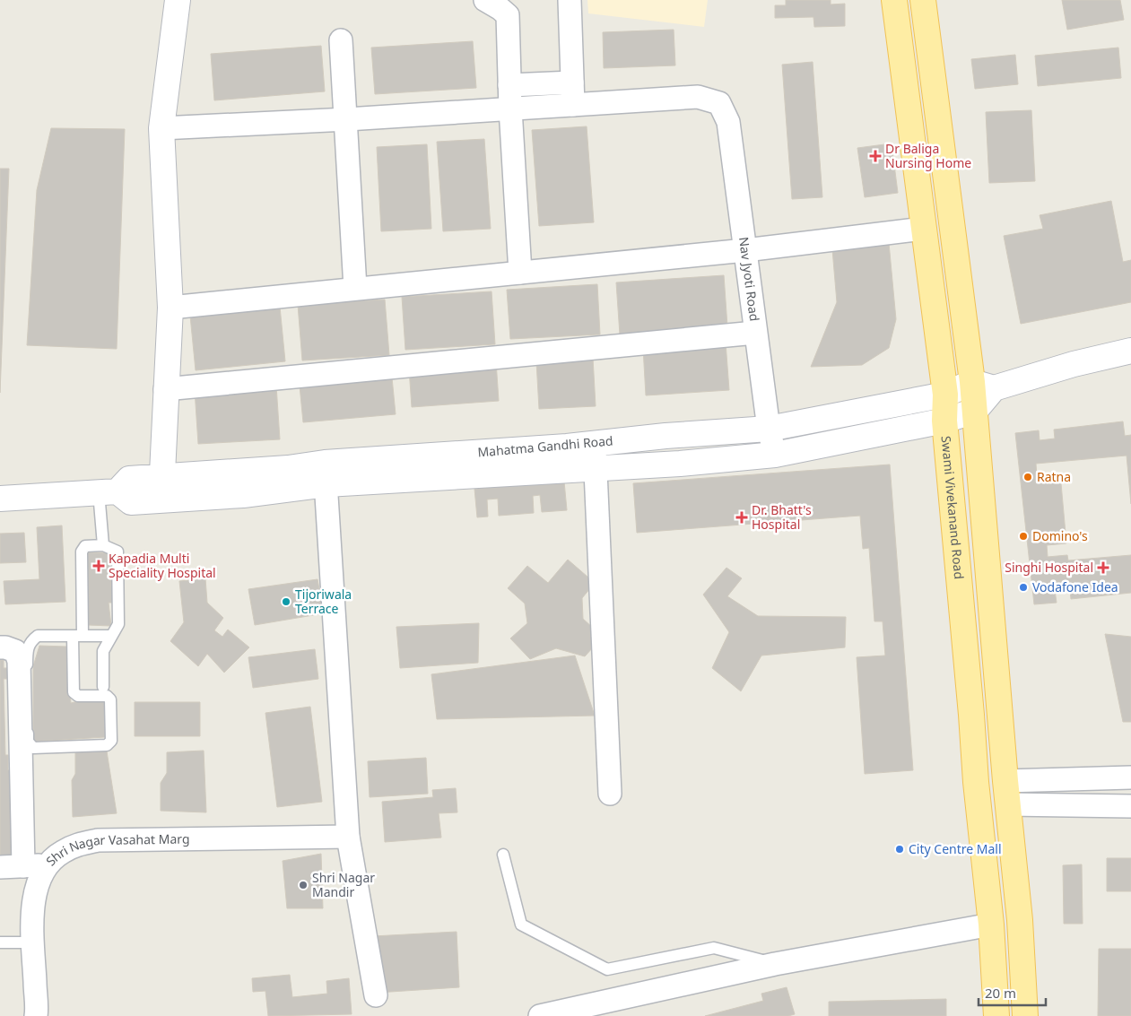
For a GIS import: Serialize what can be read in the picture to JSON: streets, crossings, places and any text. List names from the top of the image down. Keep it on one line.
{"streets":{"main road":["Mahatma Gandhi Road","Swami Vivekanand Road"],"street":["Nav Jyoti Road","Shri Nagar Vasahat Marg"]},"crossings":[["Nav Jyoti Road","Mahatma Gandhi Road"],["Mahatma Gandhi Road","Swami Vivekanand Road"]],"places":{"health":["Dr Baliga Nursing Home","Dr. Bhatt's Hospital","Kapadia Multi Speciality Hospital","Singhi Hospital"],"other":["Ratna","Domino's","Vodafone Idea","Tijoriwala Terrace","City Centre Mall","Shri Nagar Mandir"]},"scale_bar":"20 m"}
